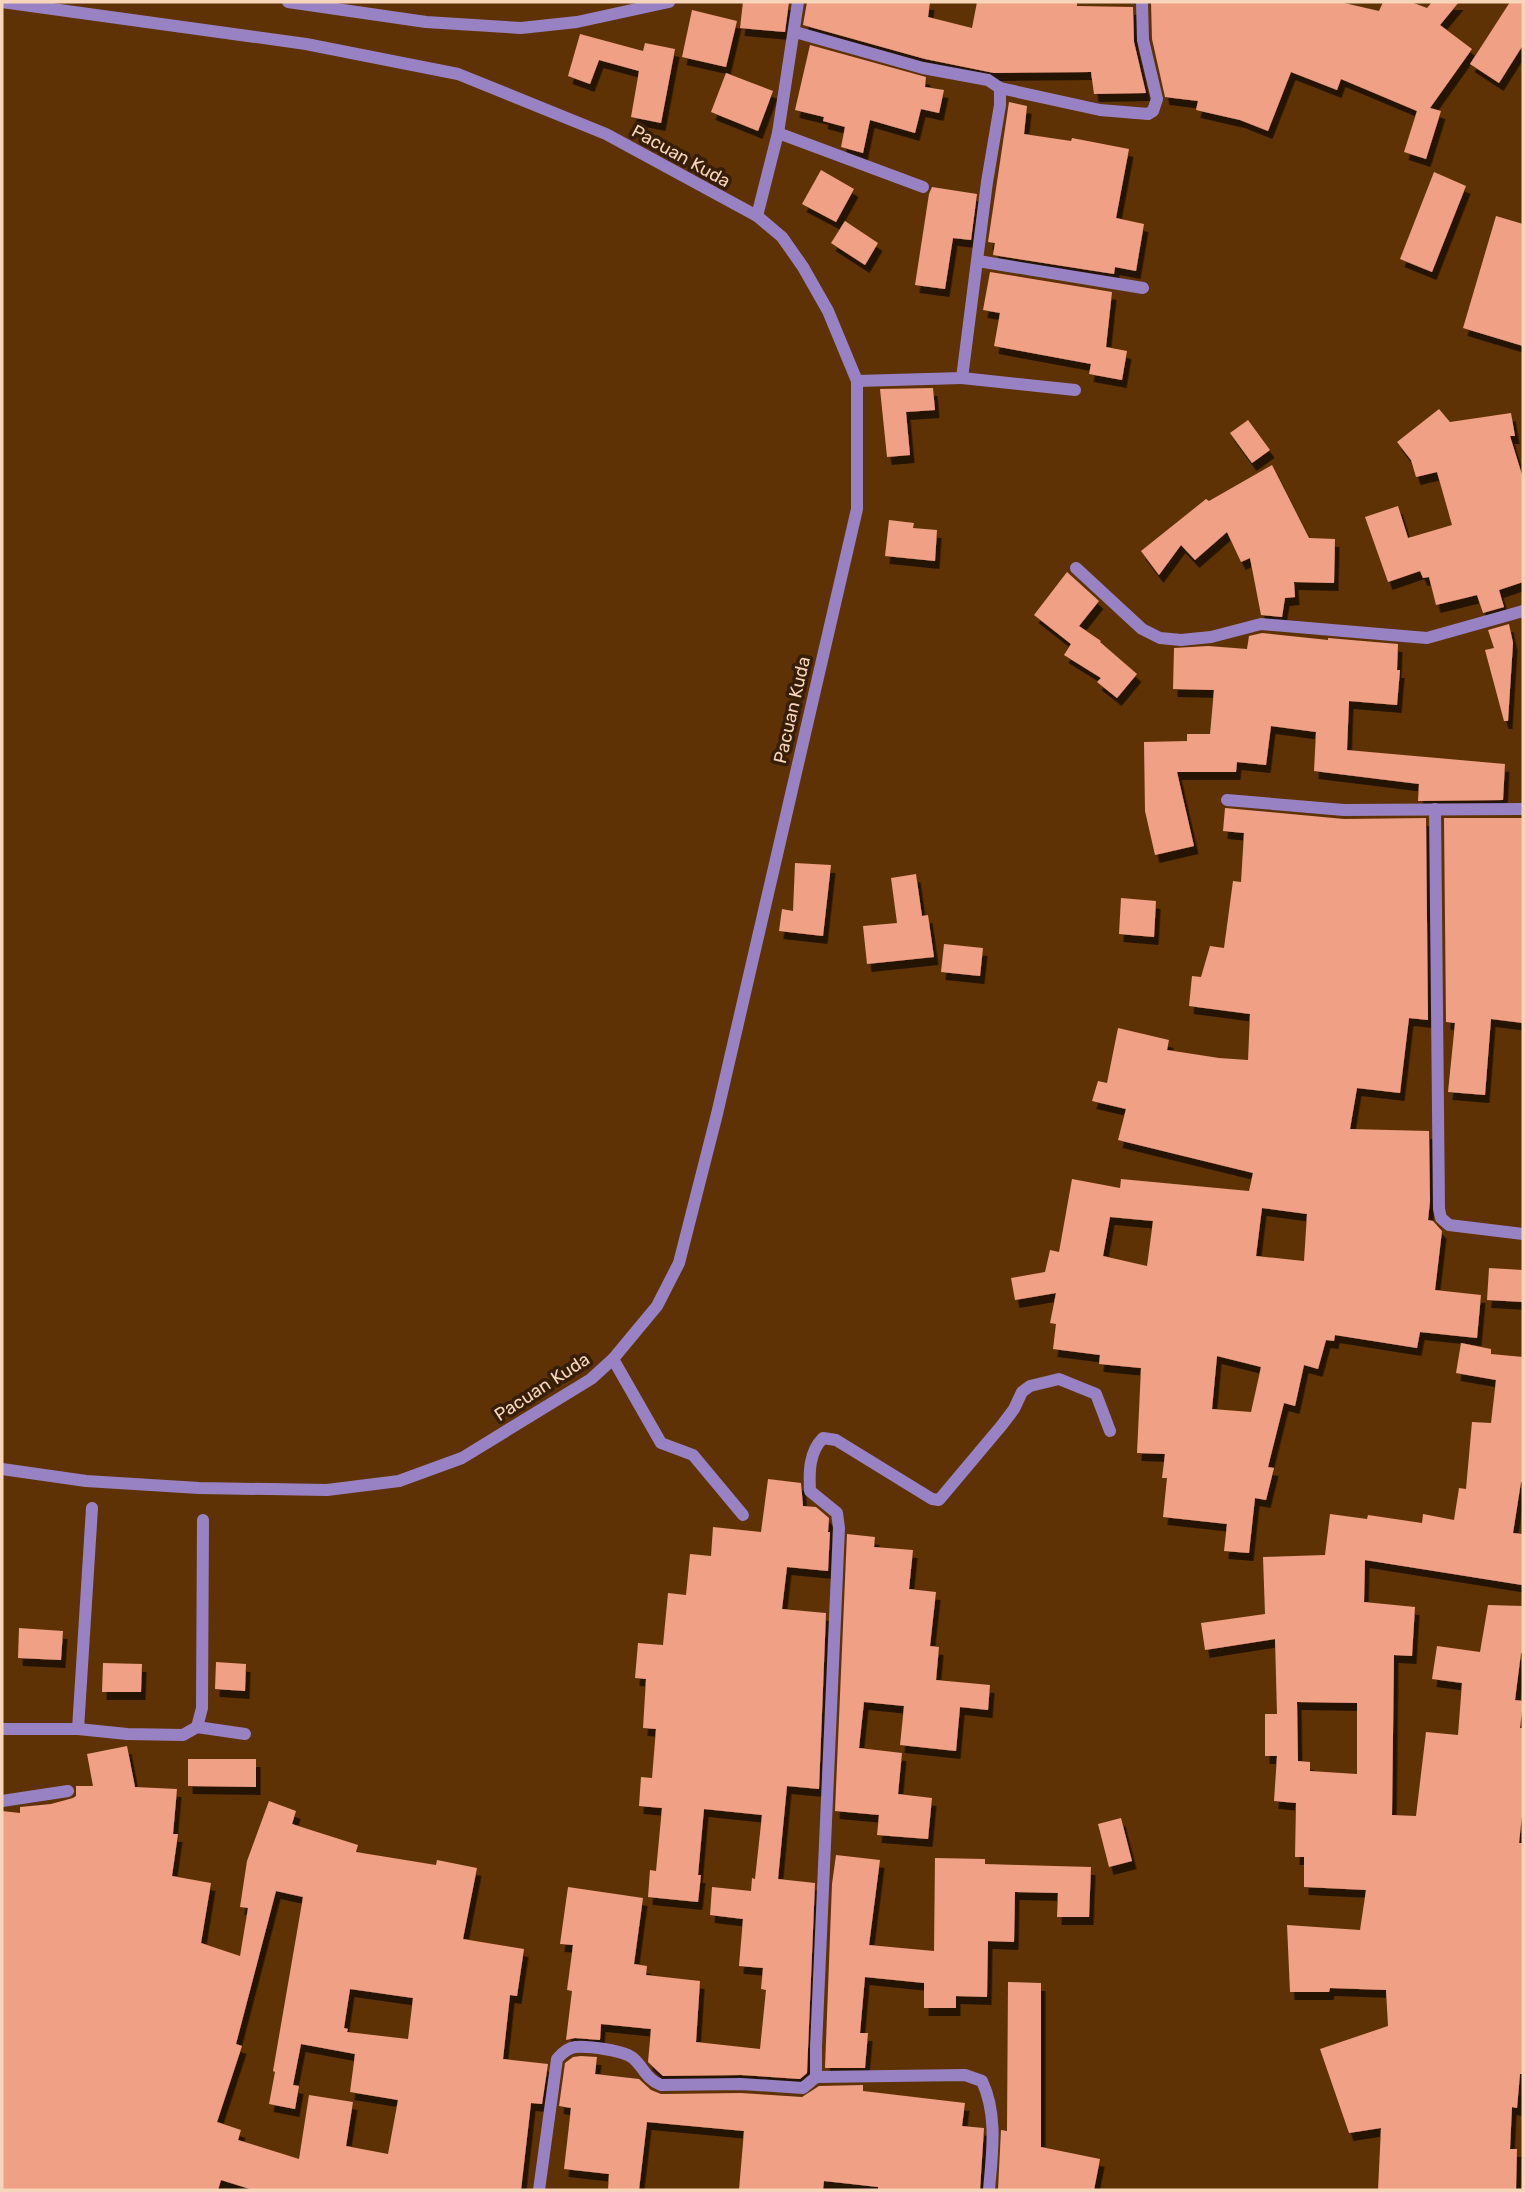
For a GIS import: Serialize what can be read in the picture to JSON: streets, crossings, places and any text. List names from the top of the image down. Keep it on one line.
{"streets":{"street":["Pacuan Kuda"]}}
